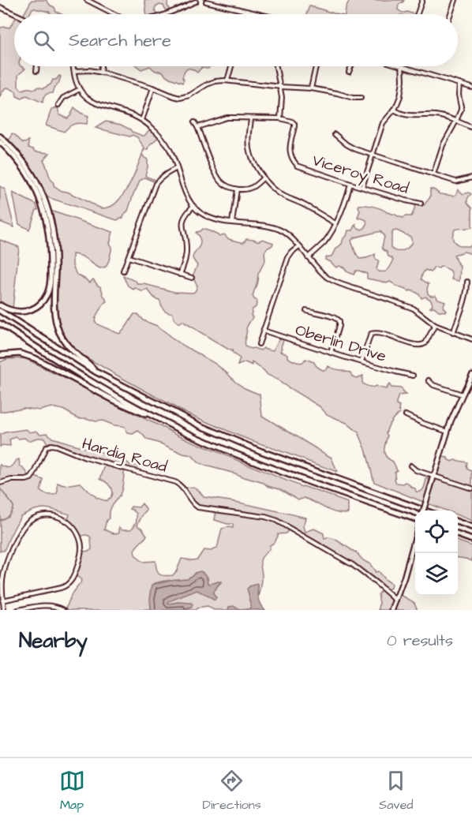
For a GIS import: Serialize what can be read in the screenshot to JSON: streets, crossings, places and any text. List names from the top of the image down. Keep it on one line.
{"streets":{"street":["Viceroy Road","Oberlin Drive","Hardig Road"]},"page":{"search":"Search here","heading":["Nearby","0 results"],"nav":["Map","Directions","Saved"]}}
